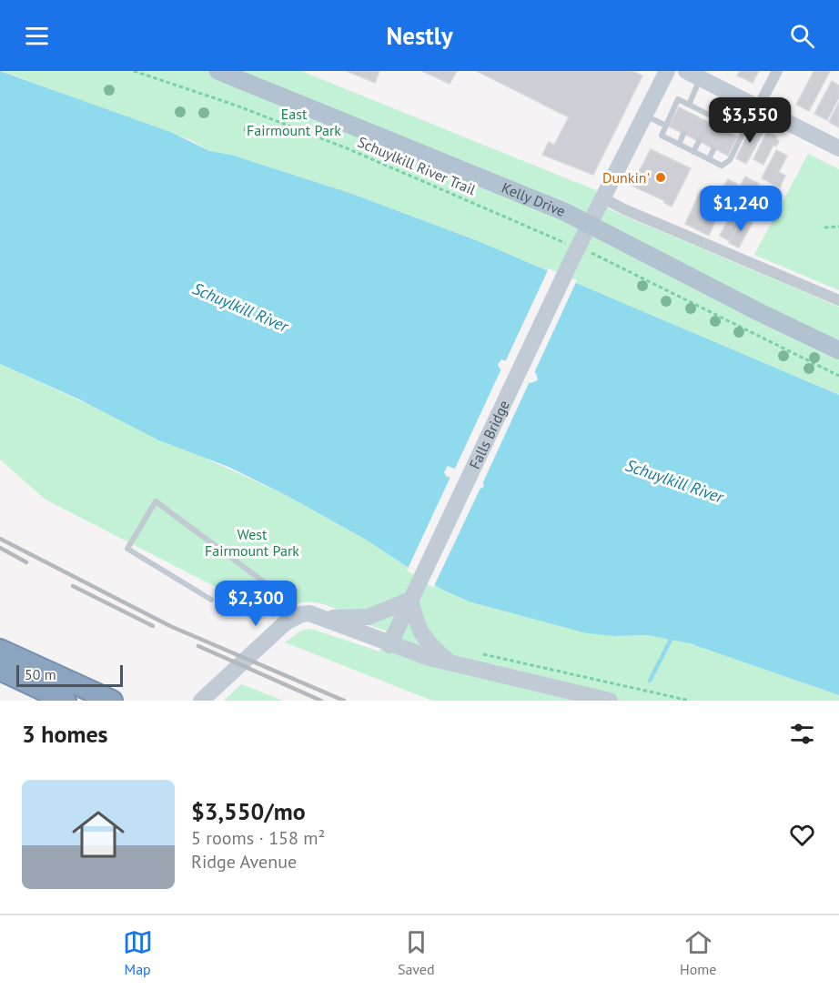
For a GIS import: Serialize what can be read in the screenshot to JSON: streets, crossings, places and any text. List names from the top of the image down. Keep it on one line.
{"streets":{"main road":["Kelly Drive","Falls Bridge"],"path":["Schuylkill River Trail"]},"crossings":[["Kelly Drive","Falls Bridge"]],"water":["Schuylkill River"],"parks":["East Fairmount Park","West Fairmount Park"],"places":["Dunkin'"],"scale_bar":"50 m","page":{"header":"Nestly","price":["$3,550","$1,240","$2,300"],"scale":"50 m","heading":"3 homes","list":[{"name":"$3,550/mo","note":"5 rooms · 158 m² · Ridge Avenue"}],"tabs":["Map","Saved","Home"]}}
